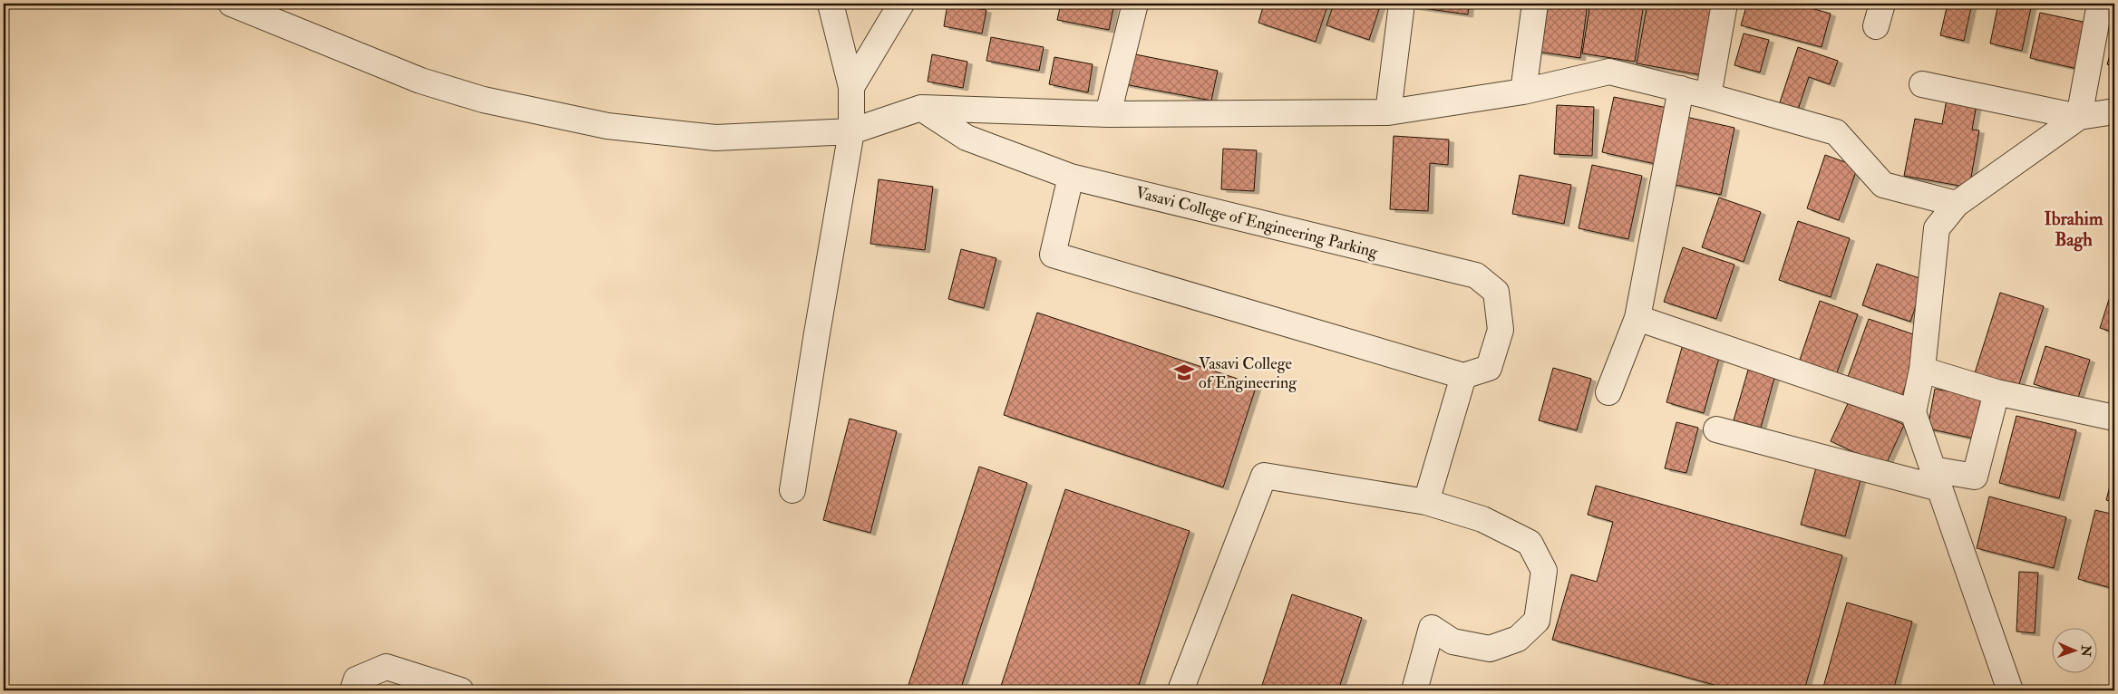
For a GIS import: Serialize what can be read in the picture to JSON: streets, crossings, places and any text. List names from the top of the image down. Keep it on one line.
{"streets":{"street":["Vasavi College of Engineering Parking"]},"districts":["Ibrahim Bagh"],"places":{"school or university":["Vasavi College of Engineering"]},"north":"right"}
